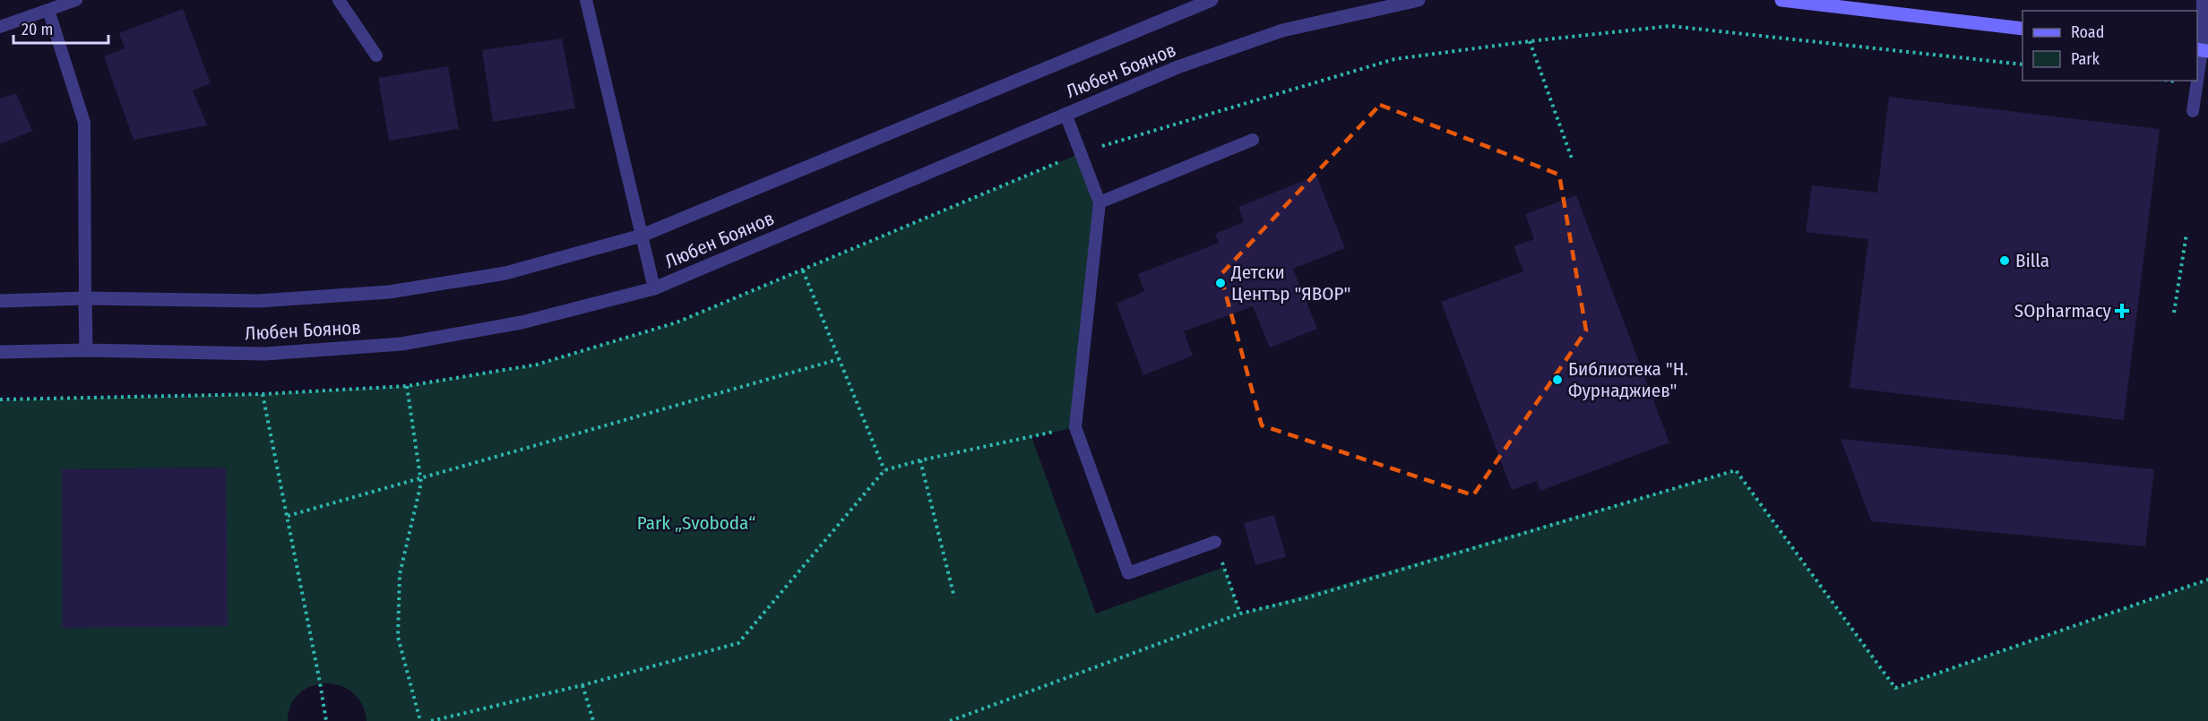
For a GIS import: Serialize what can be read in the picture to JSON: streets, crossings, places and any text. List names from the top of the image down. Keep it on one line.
{"streets":{"street":["Любен Боянов"]},"parks":["Park „Svoboda“"],"places":{"other":["Billa","Детски Център \"ЯВОР\"","Библиотека \"Н. Фурнаджиев\""],"health":["SOpharmacy"]},"legend":["Road","Park"],"scale_bar":"20 m"}
